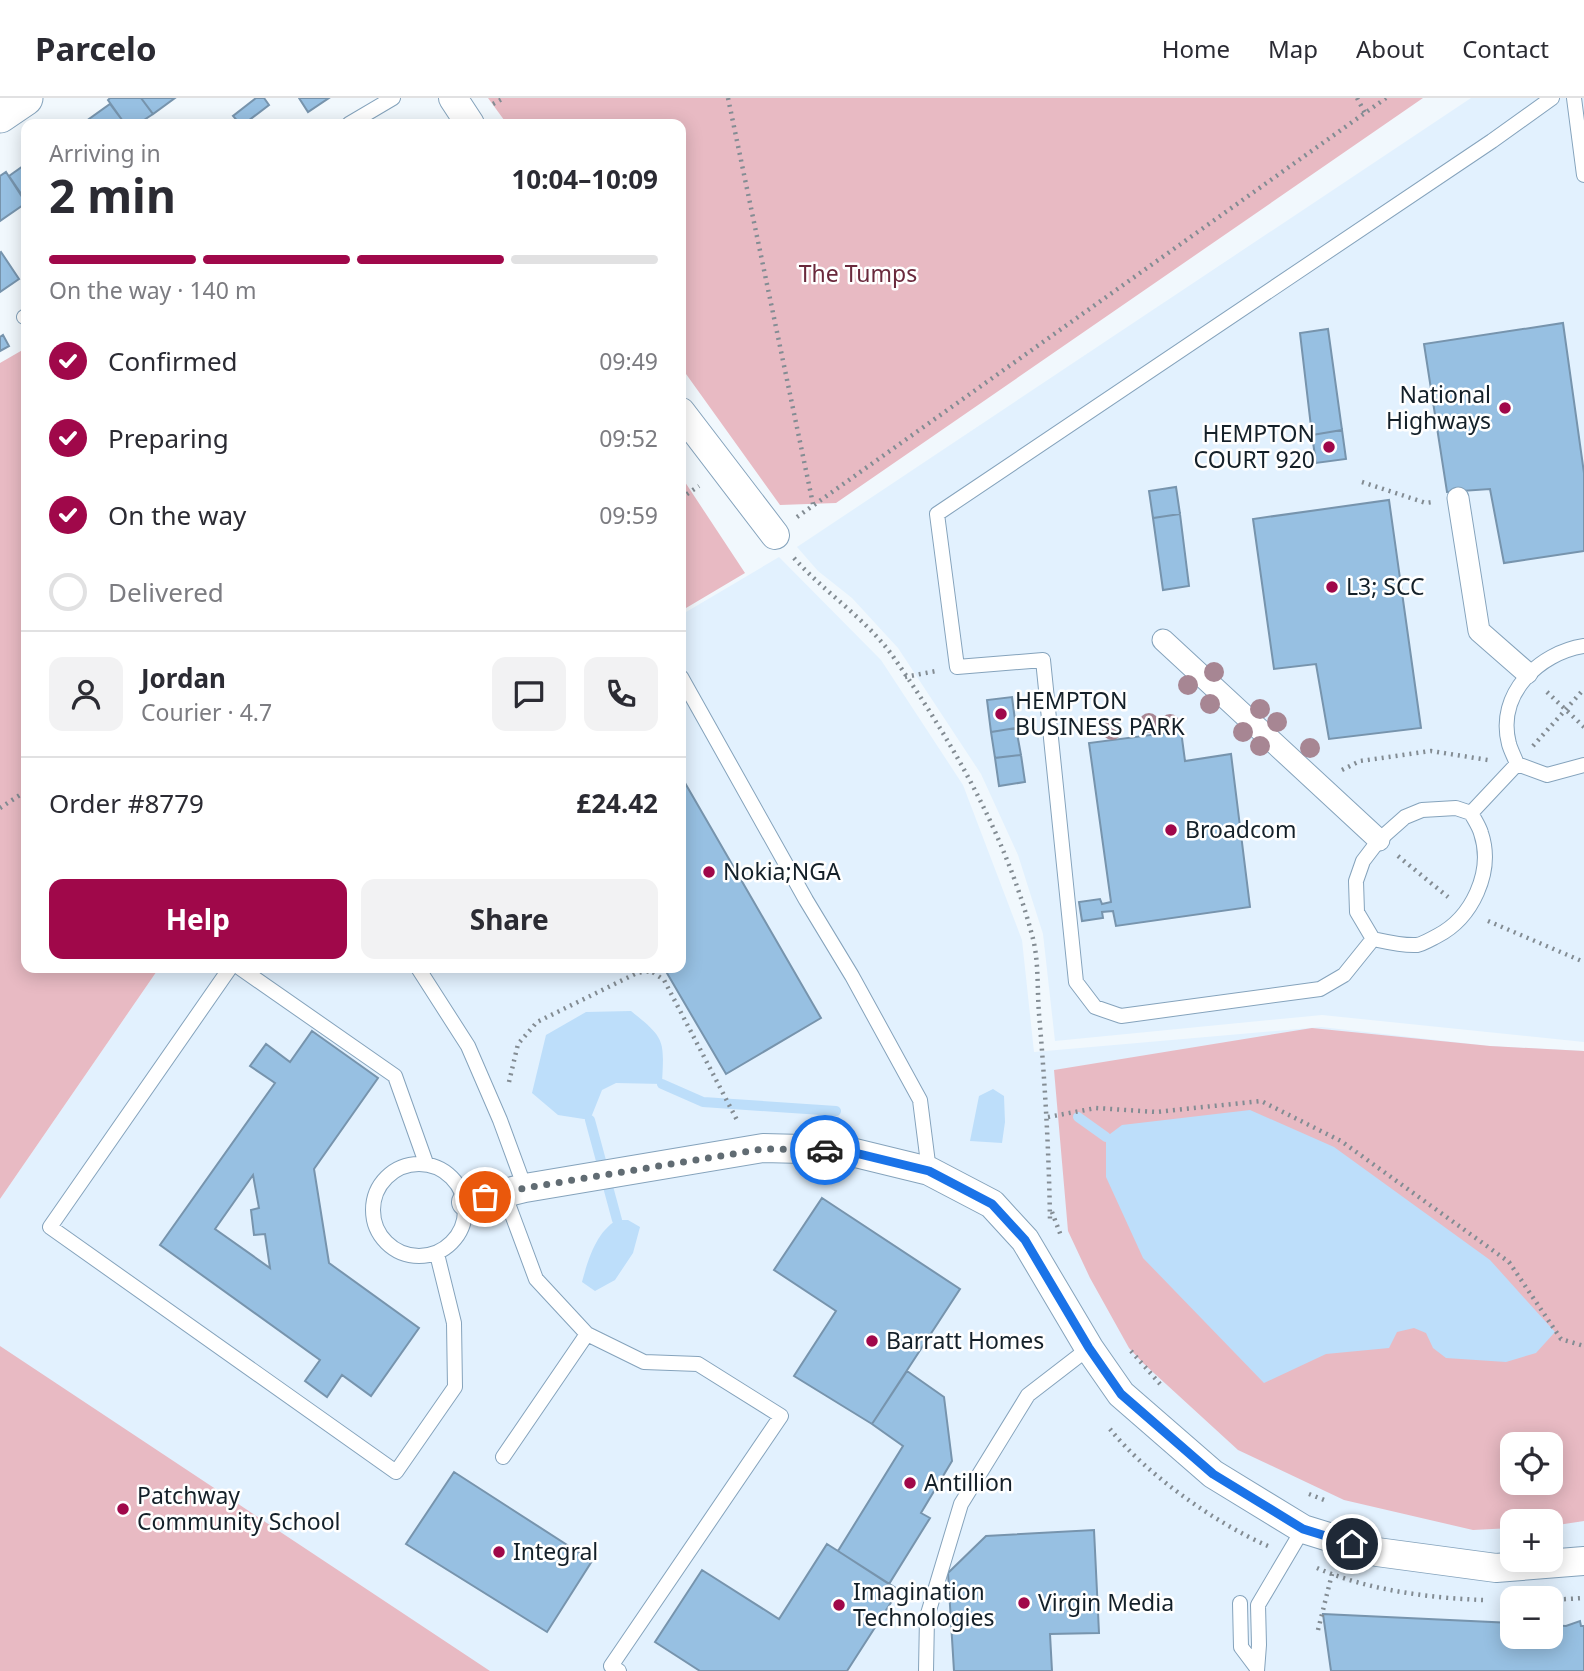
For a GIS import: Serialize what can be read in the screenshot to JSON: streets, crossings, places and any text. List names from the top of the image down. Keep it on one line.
{"parks":["The Tumps"],"places":["National Highways","HEMPTON COURT 920","L3; SCC","HEMPTON BUSINESS PARK","Broadcom","Nokia;NGA","Barratt Homes","Antillion","Patchway Community School","Integral","Virgin Media","Imagination Technologies"],"page":{"header":"Parcelo","nav":["Home","Map","About","Contact"],"heading":["2 min","Arriving in","10:04–10:09"],"panel":["Jordan","Courier · 4.7","Order #8779","£24.42"],"bar":"On the way · 140 m","list":[["Confirmed","09:49"],["Preparing","09:52"],["On the way","09:59"],"Delivered"],"buttons":["Help","Share"],"map_buttons":["+","−"]}}
